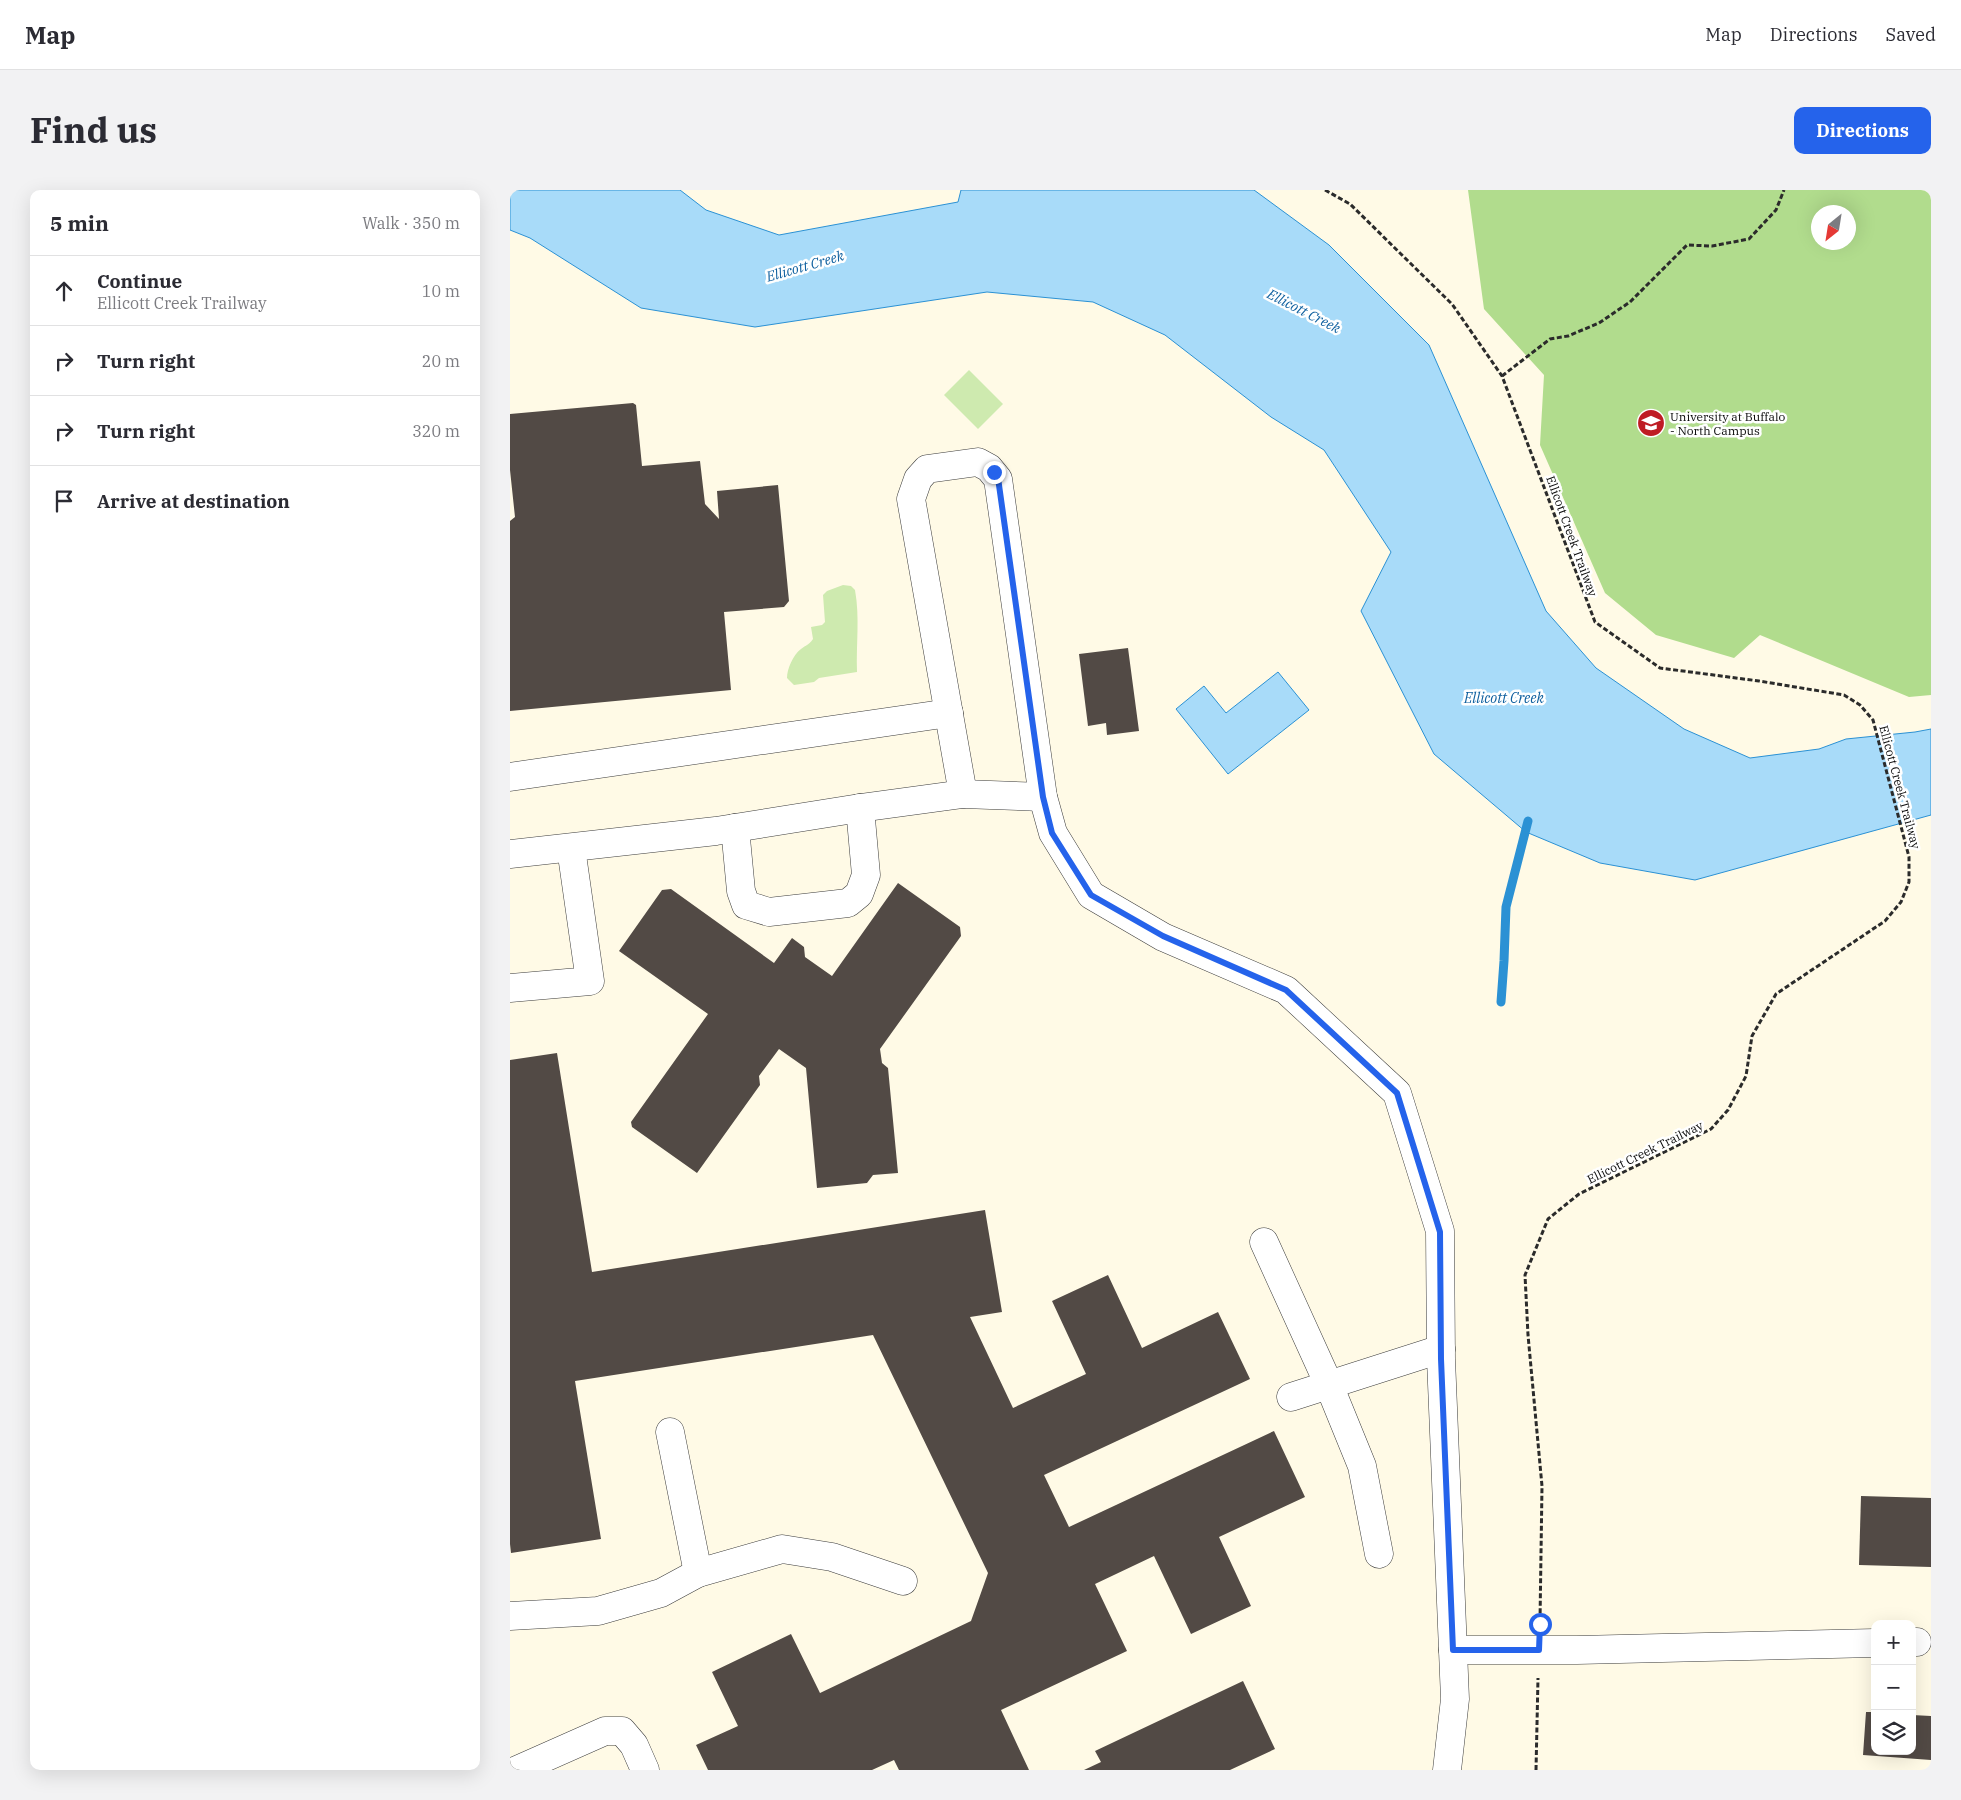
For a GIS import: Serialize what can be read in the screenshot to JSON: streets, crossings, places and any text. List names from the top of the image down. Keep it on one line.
{"streets":{"path":["Ellicott Creek Trailway"]},"water":["Ellicott Creek"],"places":{"school or university":["University at Buffalo - North Campus"]},"north":"bottom left","page":{"header":"Map","nav":["Map","Directions","Saved"],"title":"Find us","buttons":"Directions","heading":["5 min","Walk · 350 m"],"list":[["Continue","Ellicott Creek Trailway","10 m"],["Turn right","20 m"],["Turn right","320 m"],"Arrive at destination"],"map_buttons":["+","−"]}}
